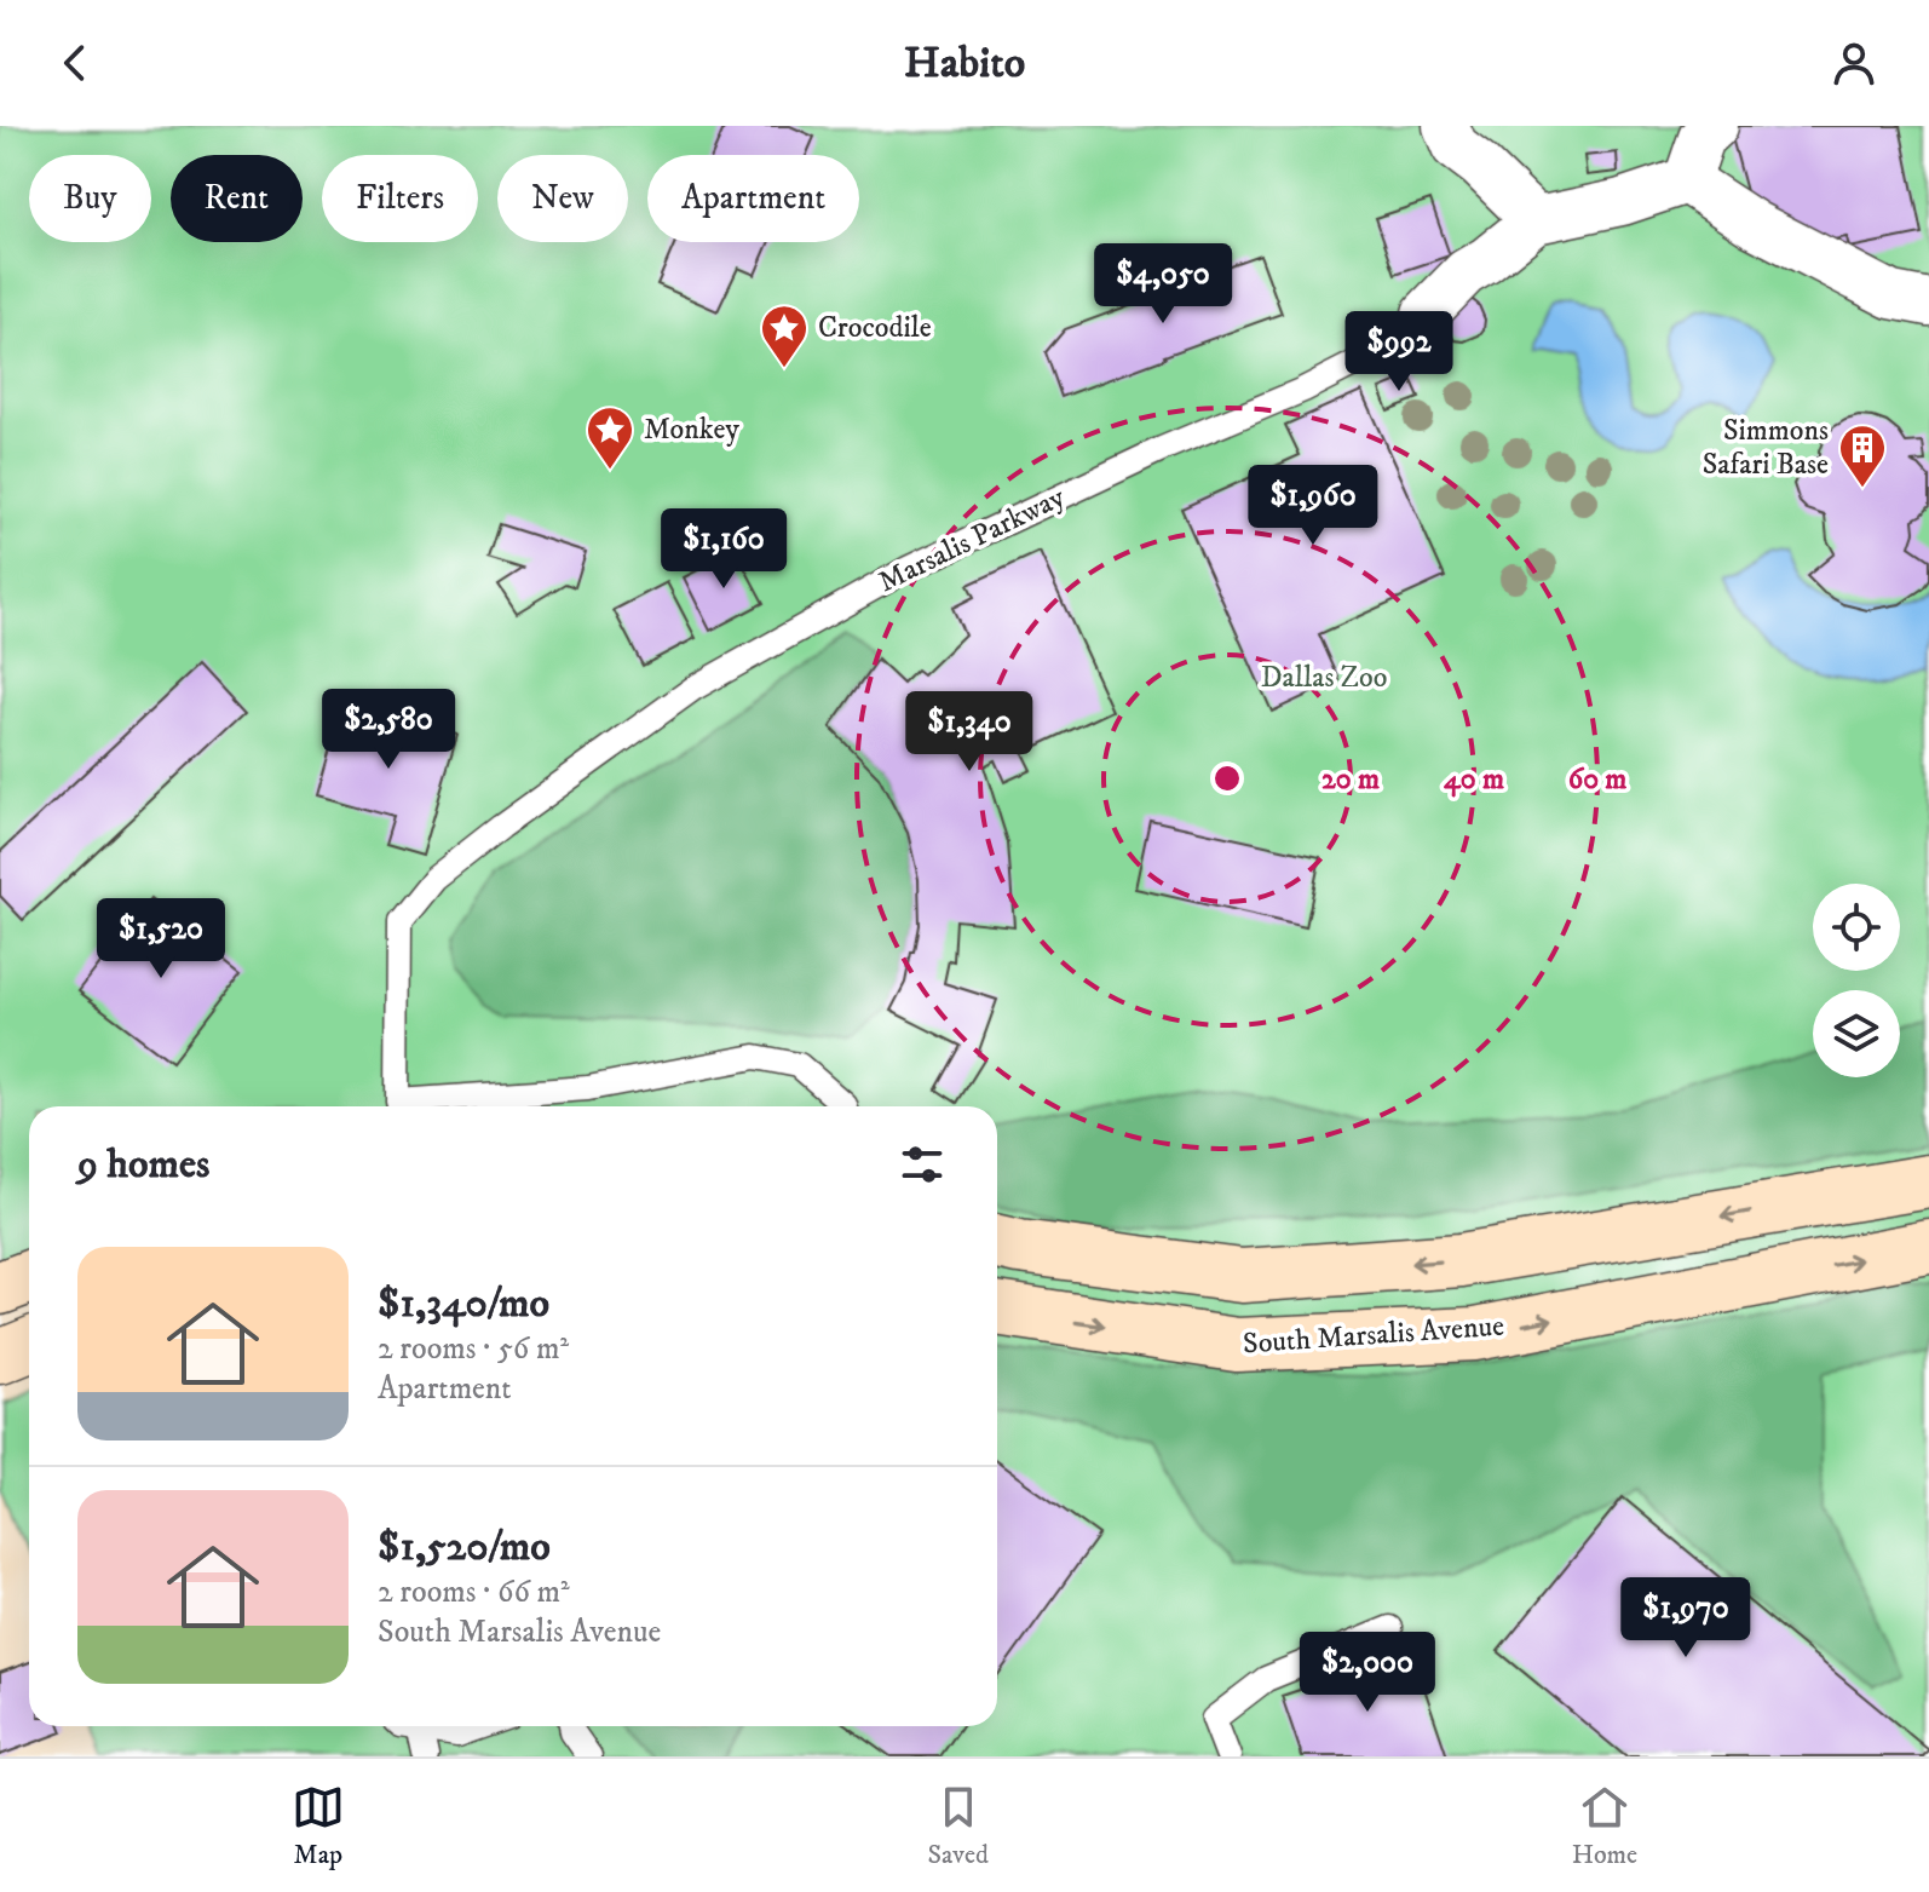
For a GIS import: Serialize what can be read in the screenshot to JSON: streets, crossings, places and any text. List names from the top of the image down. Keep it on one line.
{"streets":{"main road":["South Marsalis Avenue"],"street":["Marsalis Parkway"]},"parks":["Dallas Zoo"],"places":{"place":["Crocodile","Monkey"],"building":["Simmons Safari Base"]},"page":{"header":"Habito","chip":["Buy","Rent","Filters","New","Apartment"],"price":["$4,050","$992","$1,960","$1,160","$2,580","$1,340","$1,520","$1,970","$2,000"],"heading":"9 homes","list":[{"name":"$1,340/mo","note":"2 rooms · 56 m² · Apartment"},{"name":"$1,520/mo","note":"2 rooms · 66 m² · South Marsalis Avenue"}],"tabs":["Map","Saved","Home"]},"rings":["20 m","40 m","60 m"]}
